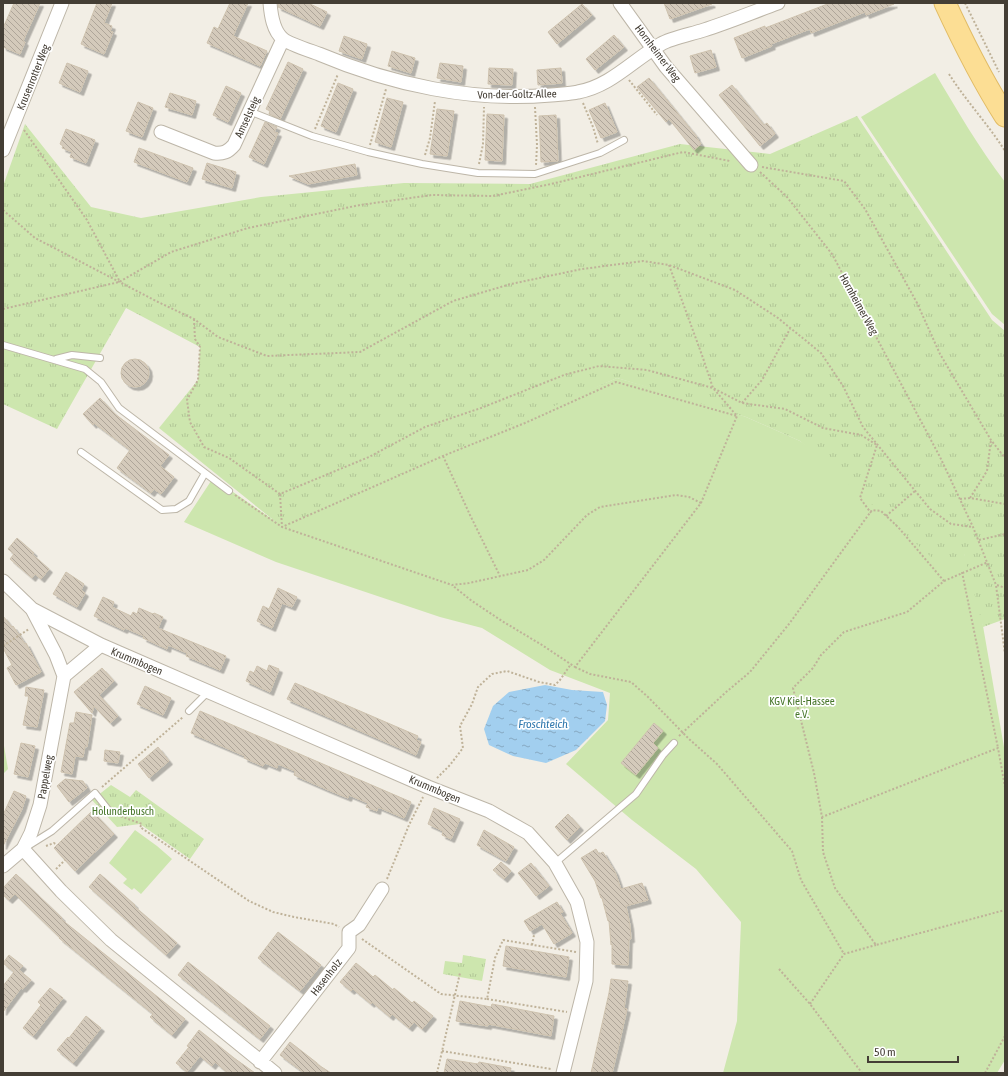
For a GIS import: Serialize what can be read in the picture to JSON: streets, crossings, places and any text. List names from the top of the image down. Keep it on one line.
{"streets":{"street":["Hornheimer Weg","Krusenrotter Weg","Von-der-Goltz-Allee","Amselsteig","Krummbogen","Pappelweg","Hasenholz"]},"crossings":[["Hornheimer Weg","Von-der-Goltz-Allee"],["Von-der-Goltz-Allee","Amselsteig"],["Krummbogen","Pappelweg"]],"water":["Froschteich"],"parks":["KGV Kiel-Hassee e.V.","Holunderbusch"],"scale_bar":"50 m"}
